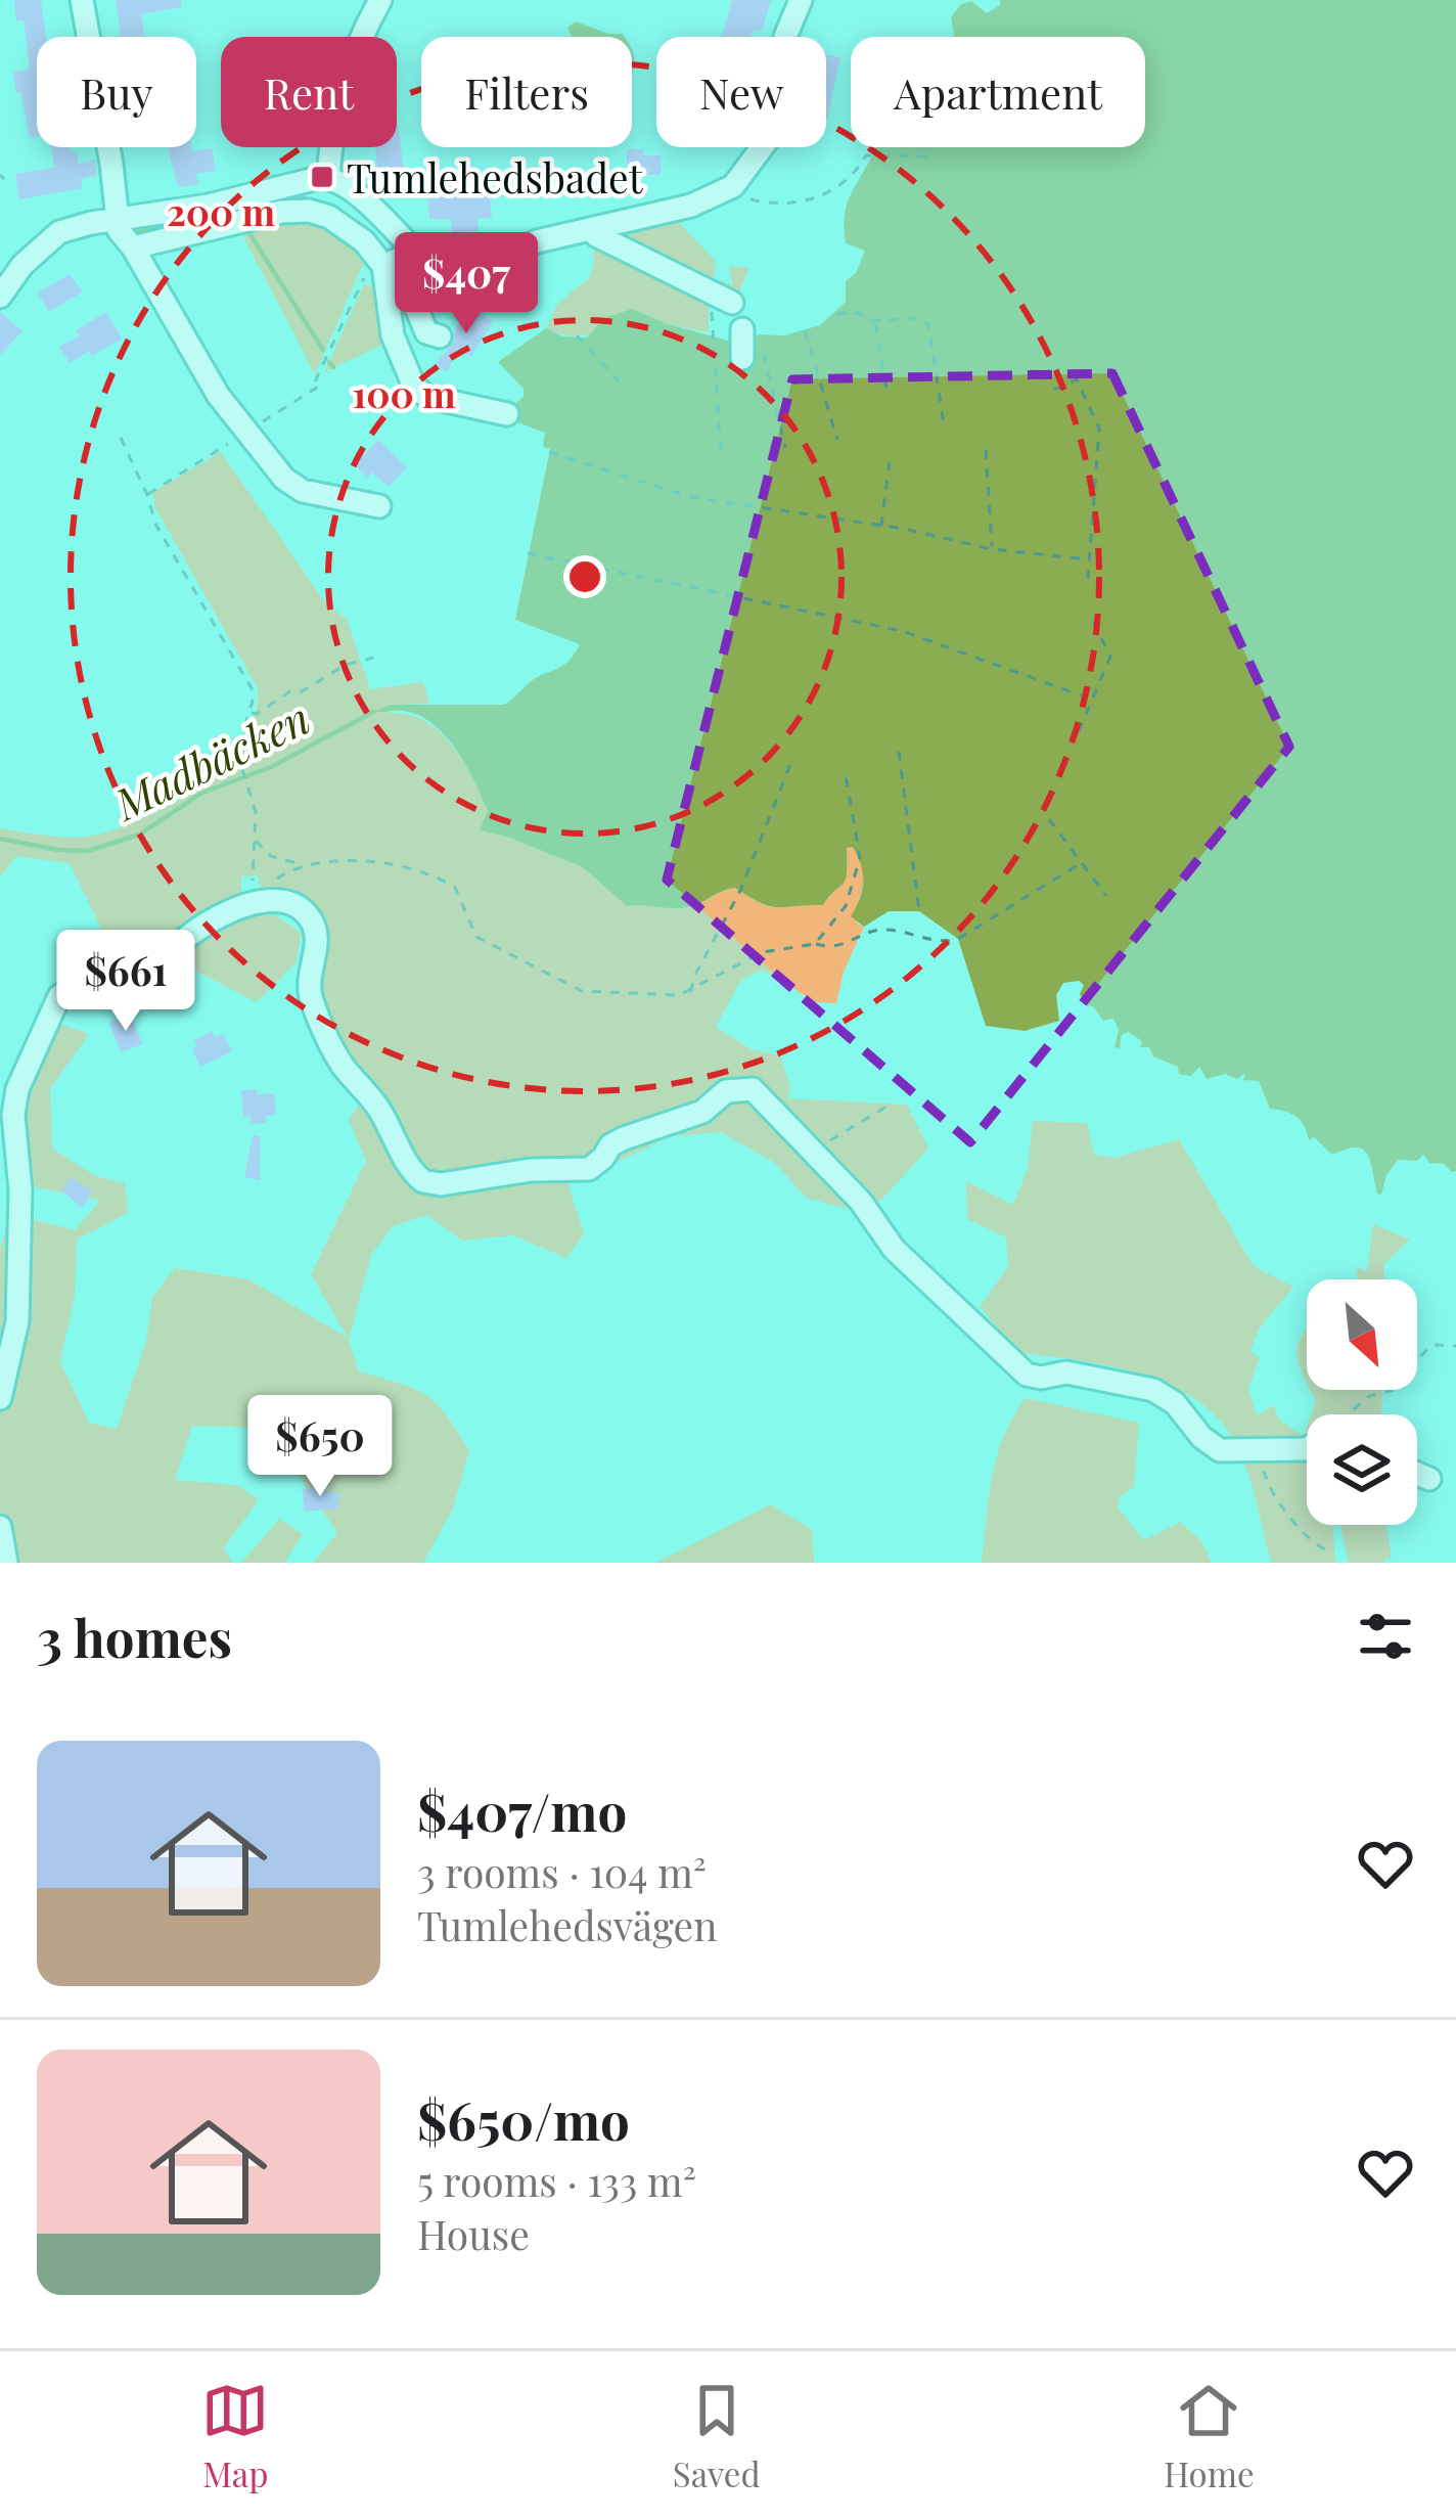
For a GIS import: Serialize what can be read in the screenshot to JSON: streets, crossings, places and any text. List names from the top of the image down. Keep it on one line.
{"water":["Madbäcken"],"places":{"transit":["Tumlehedsbadet"]},"north":"bottom right","page":{"chip":["Buy","Rent","Filters","New","Apartment"],"price":["$407","$661","$650"],"heading":"3 homes","list":[{"name":"$407/mo","note":"3 rooms · 104 m² · Tumlehedsvägen"},{"name":"$650/mo","note":"5 rooms · 133 m² · House"}],"tabs":["Map","Saved","Home"]},"rings":["200 m","100 m"]}
